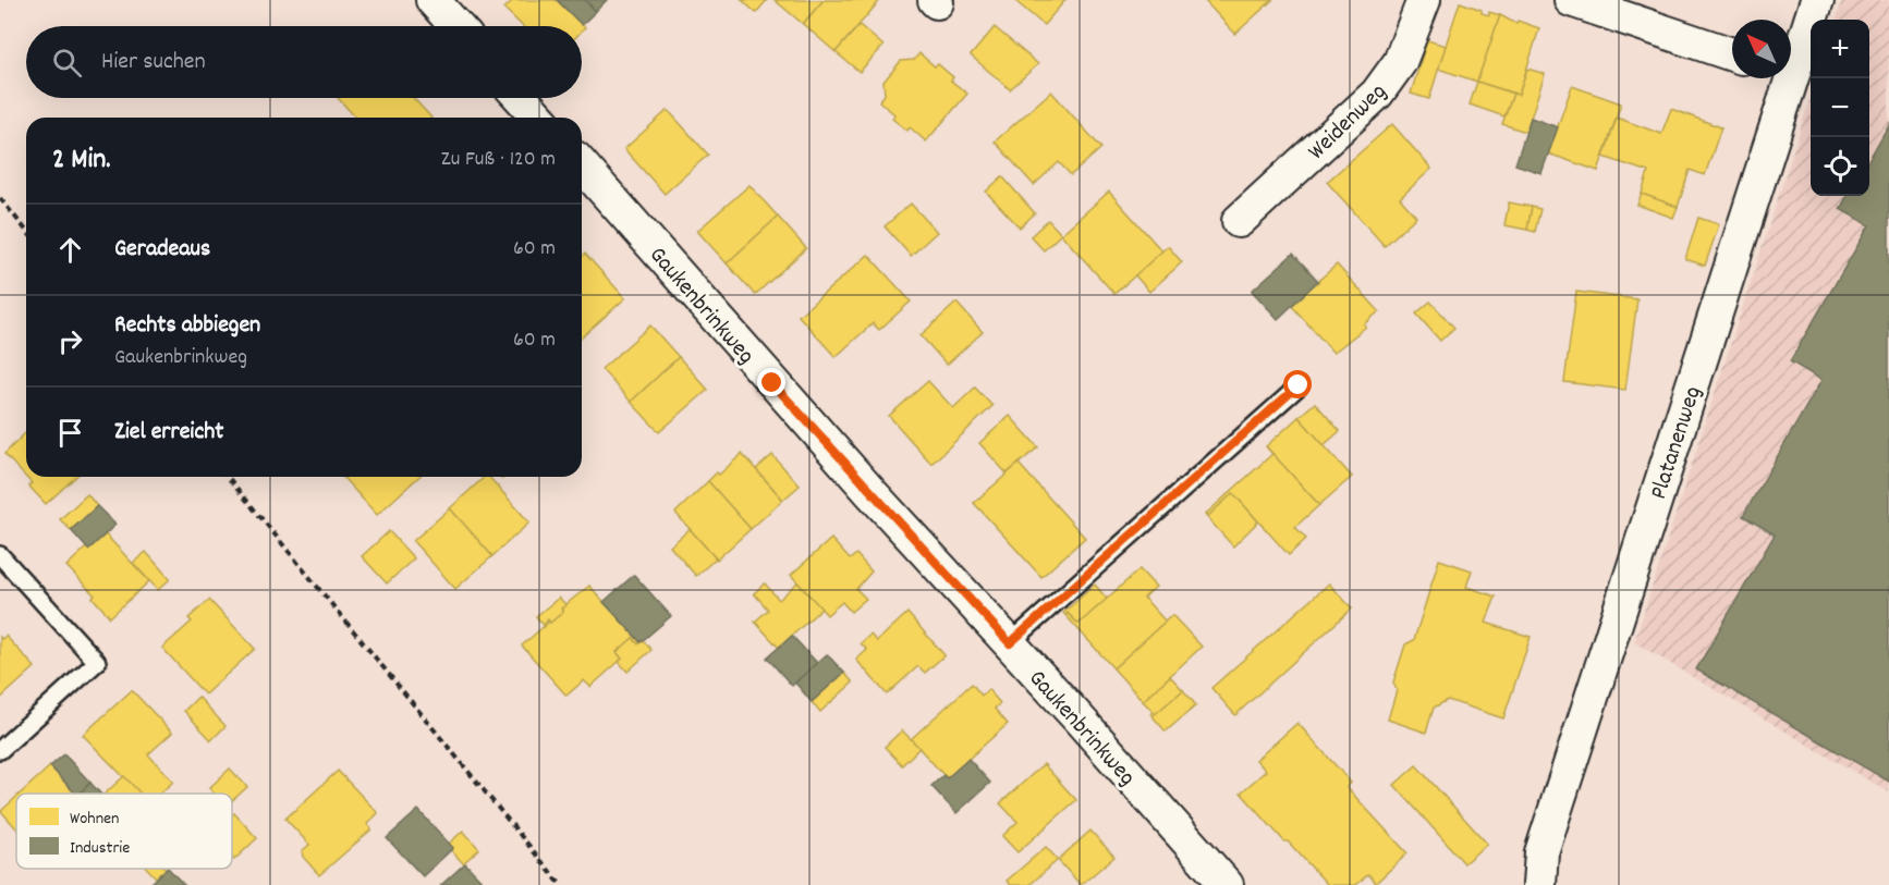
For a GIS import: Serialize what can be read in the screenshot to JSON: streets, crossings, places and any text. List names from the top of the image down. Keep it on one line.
{"streets":{"street":["Weidenweg","Gaukenbrinkweg","Platanenweg"]},"legend":["Wohnen","Industrie"],"north":"top left","page":{"map_buttons":["+","−"],"search":"Hier suchen","heading":["2 Min.","Zu Fuß · 120 m"],"list":[["Geradeaus","60 m"],["Rechts abbiegen","Gaukenbrinkweg","60 m"],"Ziel erreicht"]}}
